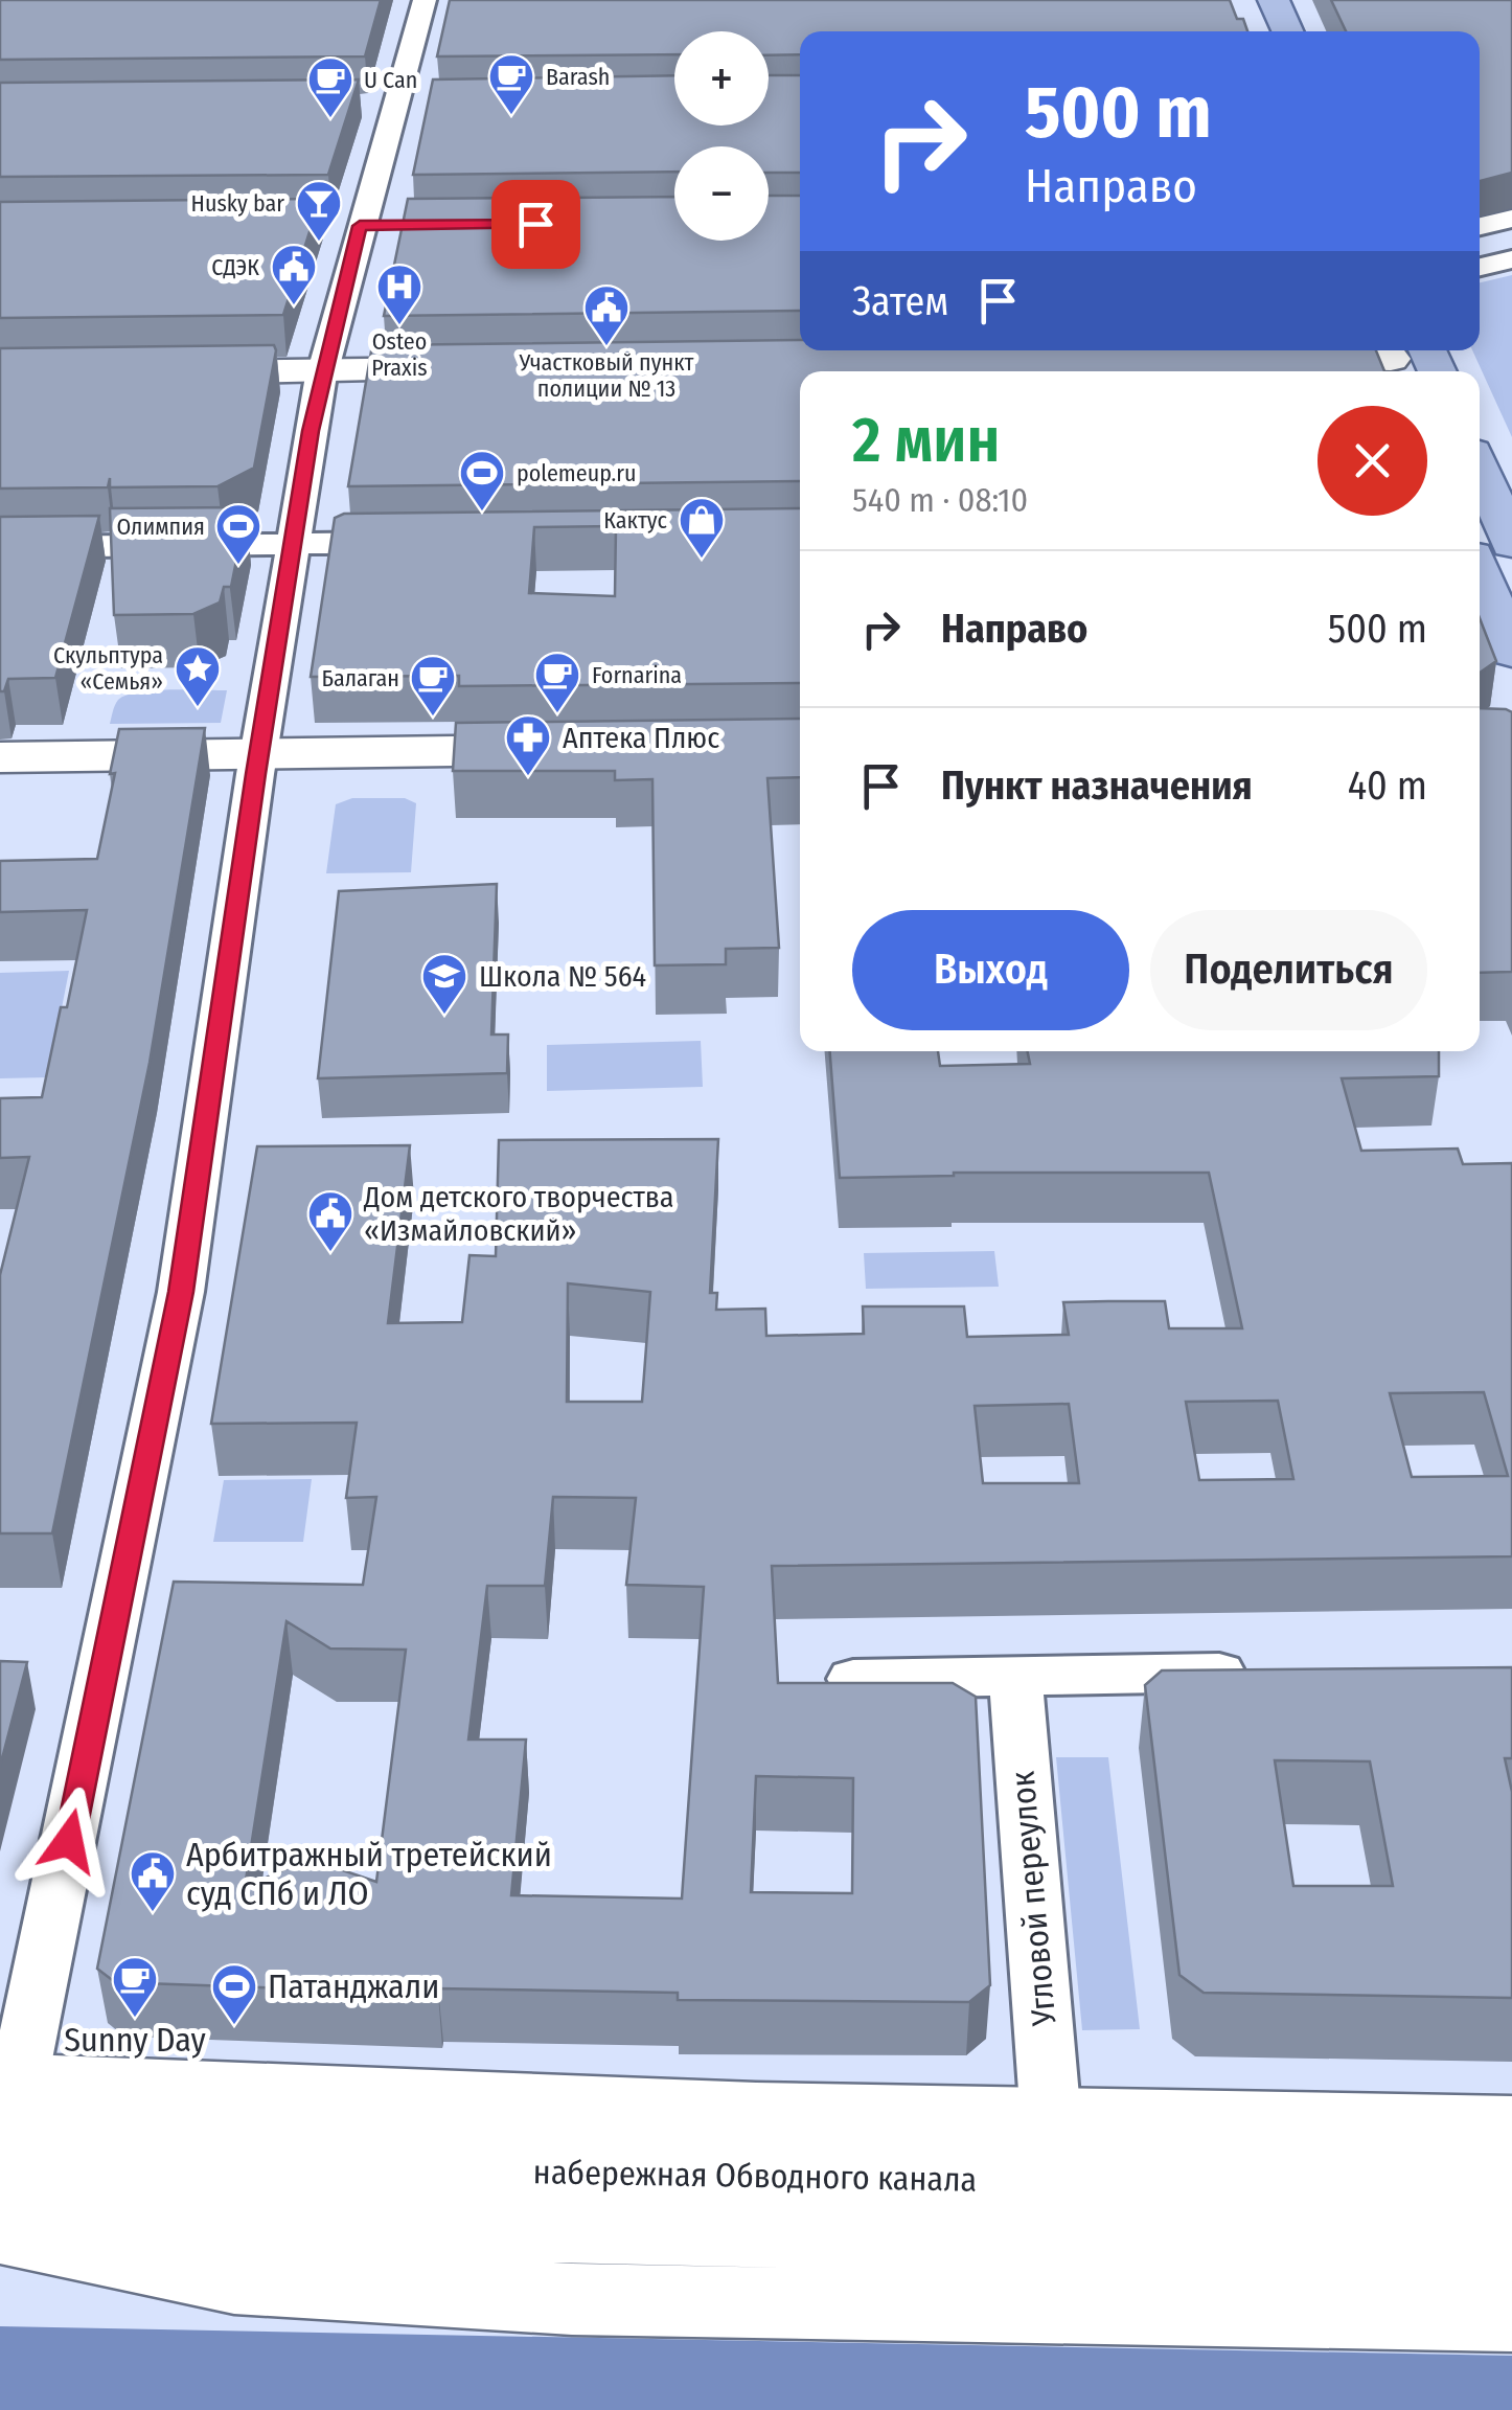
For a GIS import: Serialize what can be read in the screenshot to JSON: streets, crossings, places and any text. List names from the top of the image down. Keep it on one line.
{"streets":{"main road":["набережная Обводного канала"],"street":["Угловой переулок"]},"places":{"cafe":["Barash","U Can","Fornarina","Балаган","Sunny Day"],"bar":["Husky bar"],"public building":["СДЭК","Участковый пункт полиции № 13","Дом детского творчества «Измайловский»","Арбитражный третейский суд СПб и ЛО"],"hospital":["Osteo Praxis"],"sports":["polemeup.ru","Олимпия","Патанджали"],"shop":["Кактус"],"place":["Скульптура «Семья»"],"pharmacy":["Аптека Плюс"],"school or university":["Школа № 564"]},"page":{"map_buttons":["+","−"],"turn":["500 m","Направо"],"then":"Затем","heading":["2 мин","540 m · 08:10"],"list":[{"name":"Направо","value":"500 m"},{"name":"Пункт назначения","value":"40 m"}],"buttons":["Выход","Поделиться"]}}
